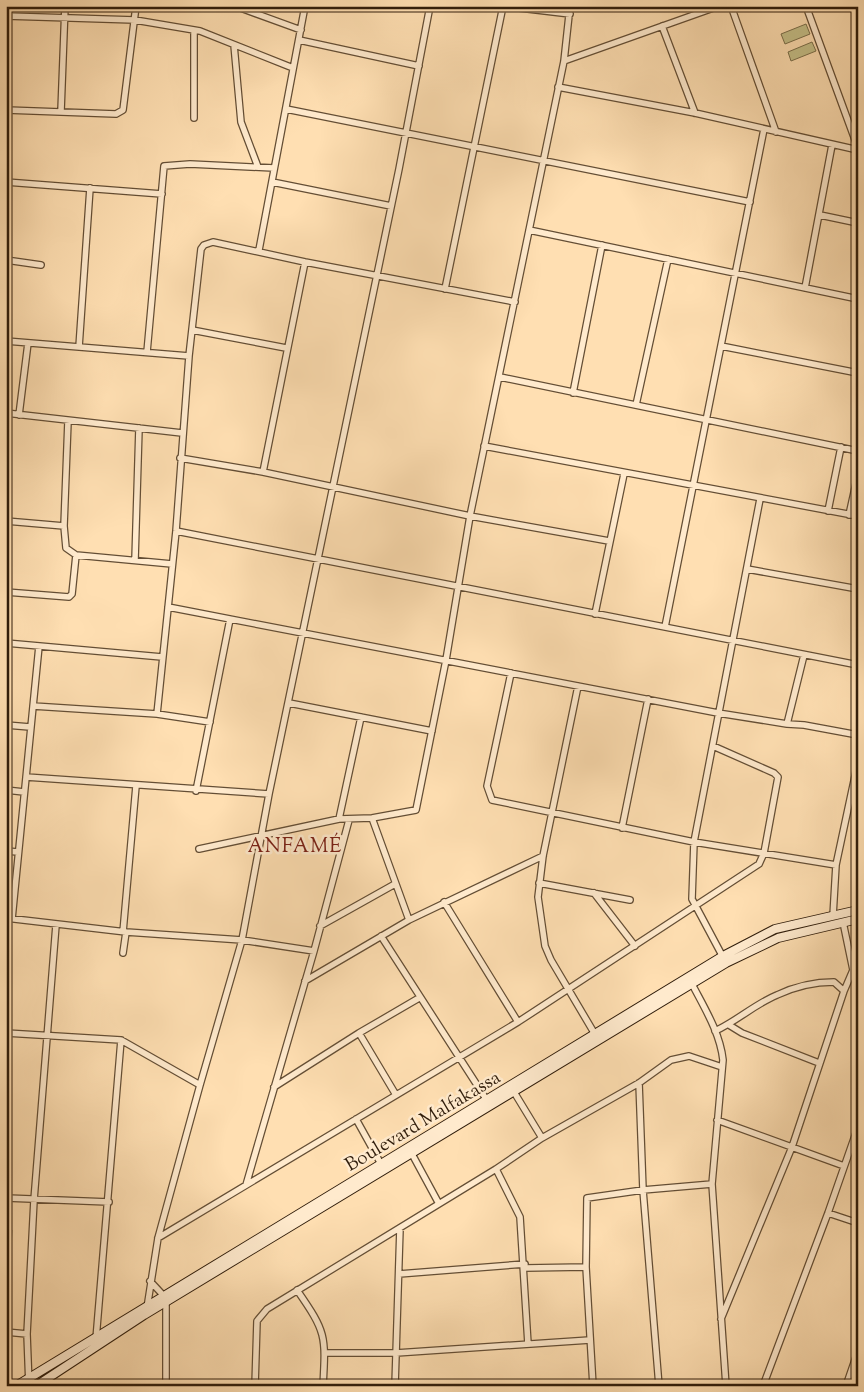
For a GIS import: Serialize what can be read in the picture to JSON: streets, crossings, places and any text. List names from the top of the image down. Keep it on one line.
{"streets":{"main road":["Boulevard Malfakassa"]},"districts":["ANFAMÉ"]}
